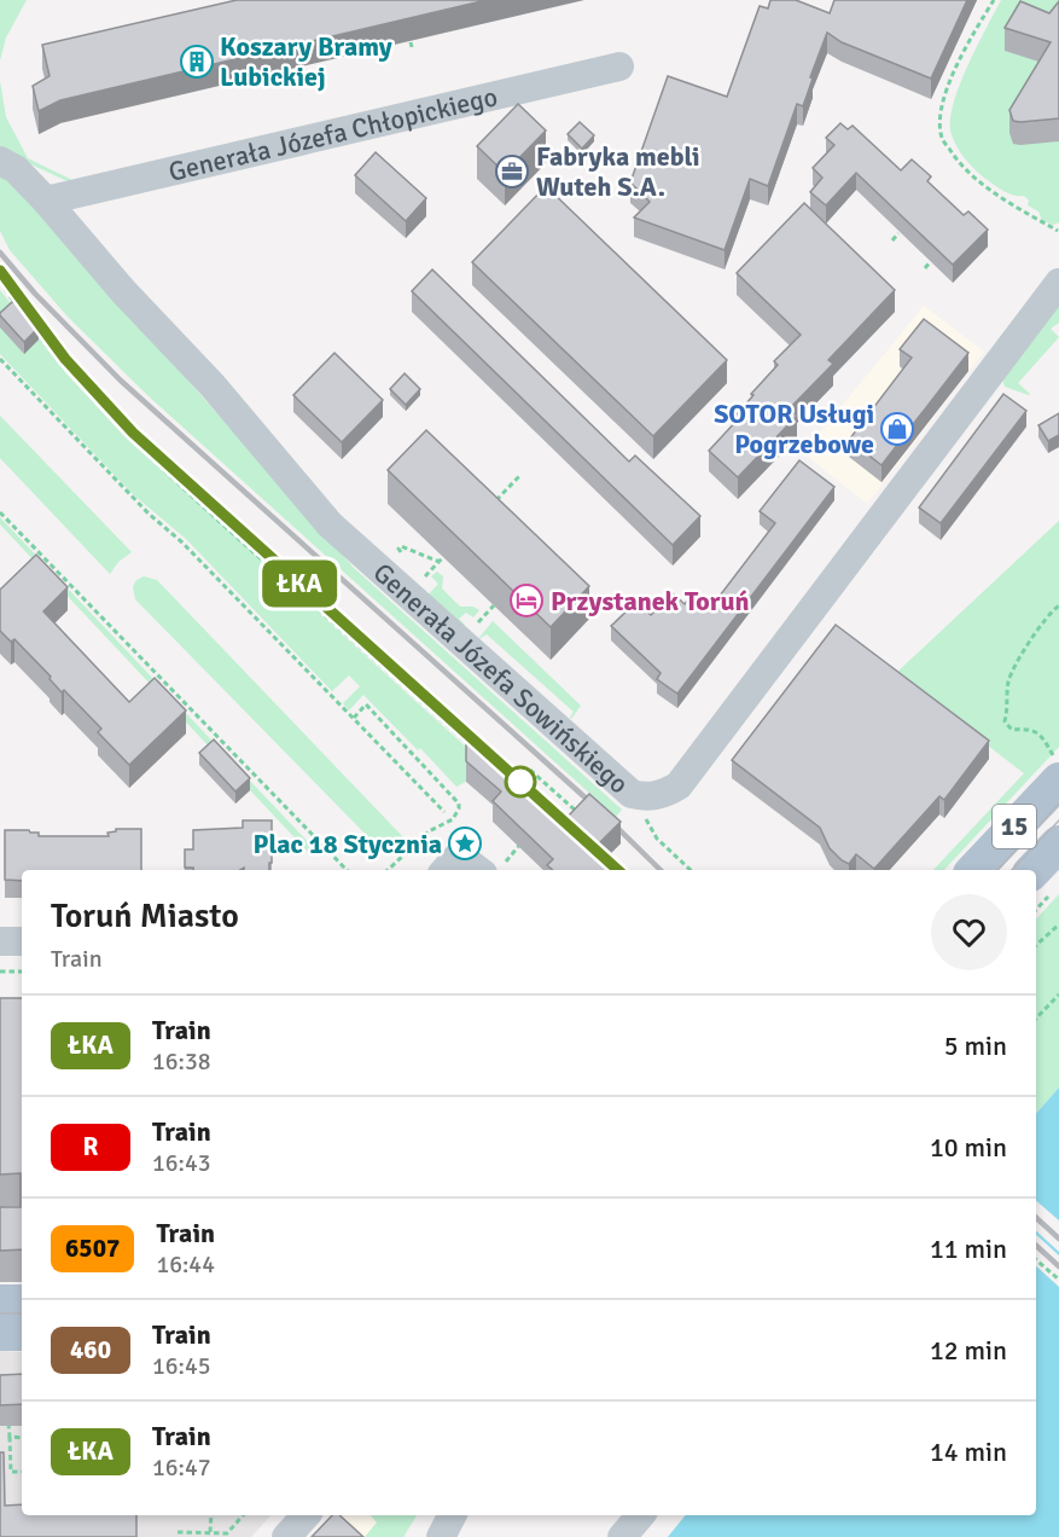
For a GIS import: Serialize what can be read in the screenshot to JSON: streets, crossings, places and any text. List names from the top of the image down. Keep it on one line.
{"streets":{"main road":["15"],"street":["Generała Józefa Chłopickiego","Generała Józefa Sowińskiego"]},"crossings":[["Generała Józefa Chłopickiego","Generała Józefa Sowińskiego"]],"places":{"building":["Koszary Bramy Lubickiej"],"office":["Fabryka mebli Wuteh S.A."],"shop":["SOTOR Usługi Pogrzebowe"],"hotel":["Przystanek Toruń"],"place":["Plac 18 Stycznia"]},"page":{"on_map":"ŁKA","heading":["Toruń Miasto","Train"],"list":[{"mark":"ŁKA","name":"Train","note":"16:38","value":"5 min"},{"mark":"R","name":"Train","note":"16:43","value":"10 min"},{"mark":"6507","name":"Train","note":"16:44","value":"11 min"},{"mark":"460","name":"Train","note":"16:45","value":"12 min"},{"mark":"ŁKA","name":"Train","note":"16:47","value":"14 min"}]}}
